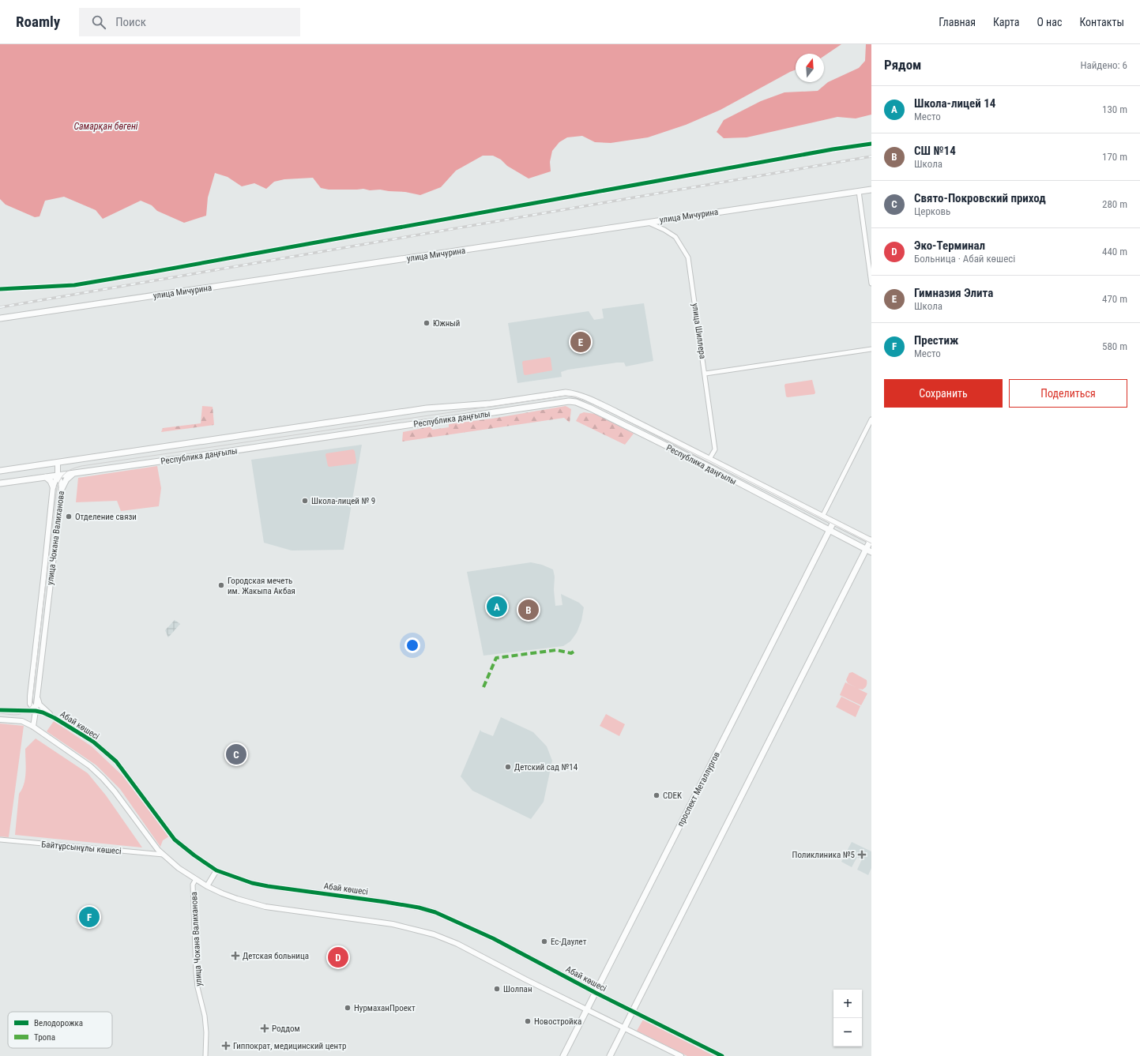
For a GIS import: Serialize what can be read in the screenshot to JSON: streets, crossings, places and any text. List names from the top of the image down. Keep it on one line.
{"streets":{"main road":["улица Мичурина","Республика даңғылы","проспект Металлургов"],"street":["улица Шиллера","улица Чокана Валиханова","Абай көшесі","Байтұрсынұлы көшесі"]},"crossings":[["улица Мичурина","улица Шиллера"],["улица Шиллера","Республика даңғылы"],["Республика даңғылы","улица Чокана Валиханова"],["Республика даңғылы","проспект Металлургов"],["улица Чокана Валиханова","Абай көшесі"],["Абай көшесі","проспект Металлургов"]],"water":["Самарқан бөгені"],"places":{"other":["Южный","Школа-лицей № 9","Отделение связи","Городская мечеть им. Жакыпа Акбая","Детский сад №14","CDEK","Ес-Даулет","Шолпан","НурмаханПроект","Новостройка"],"health":["Поликлиника №5","Детская больница","Роддом","Гиппократ, медицинский центр"]},"legend":["Велодорожка","Тропа"],"north":"top","page":{"header":"Roamly","search":"Поиск","nav":["Главная","Карта","О нас","Контакты"],"heading":["Рядом","Найдено: 6"],"list":[{"mark":"A","name":"Школа-лицей 14","note":"Место","value":"130 m"},{"mark":"B","name":"СШ №14","note":"Школа","value":"170 m"},{"mark":"C","name":"Свято-Покровский приход","note":"Церковь","value":"280 m"},{"mark":"D","name":"Эко-Терминал","note":"Больница · Абай көшесі","value":"440 m"},{"mark":"E","name":"Гимназия Элита","note":"Школа","value":"470 m"},{"mark":"F","name":"Престиж","note":"Место","value":"580 m"}],"pins":["E","A","B","C","F","D"],"buttons":["Сохранить","Поделиться"],"map_buttons":["+","−"]}}
